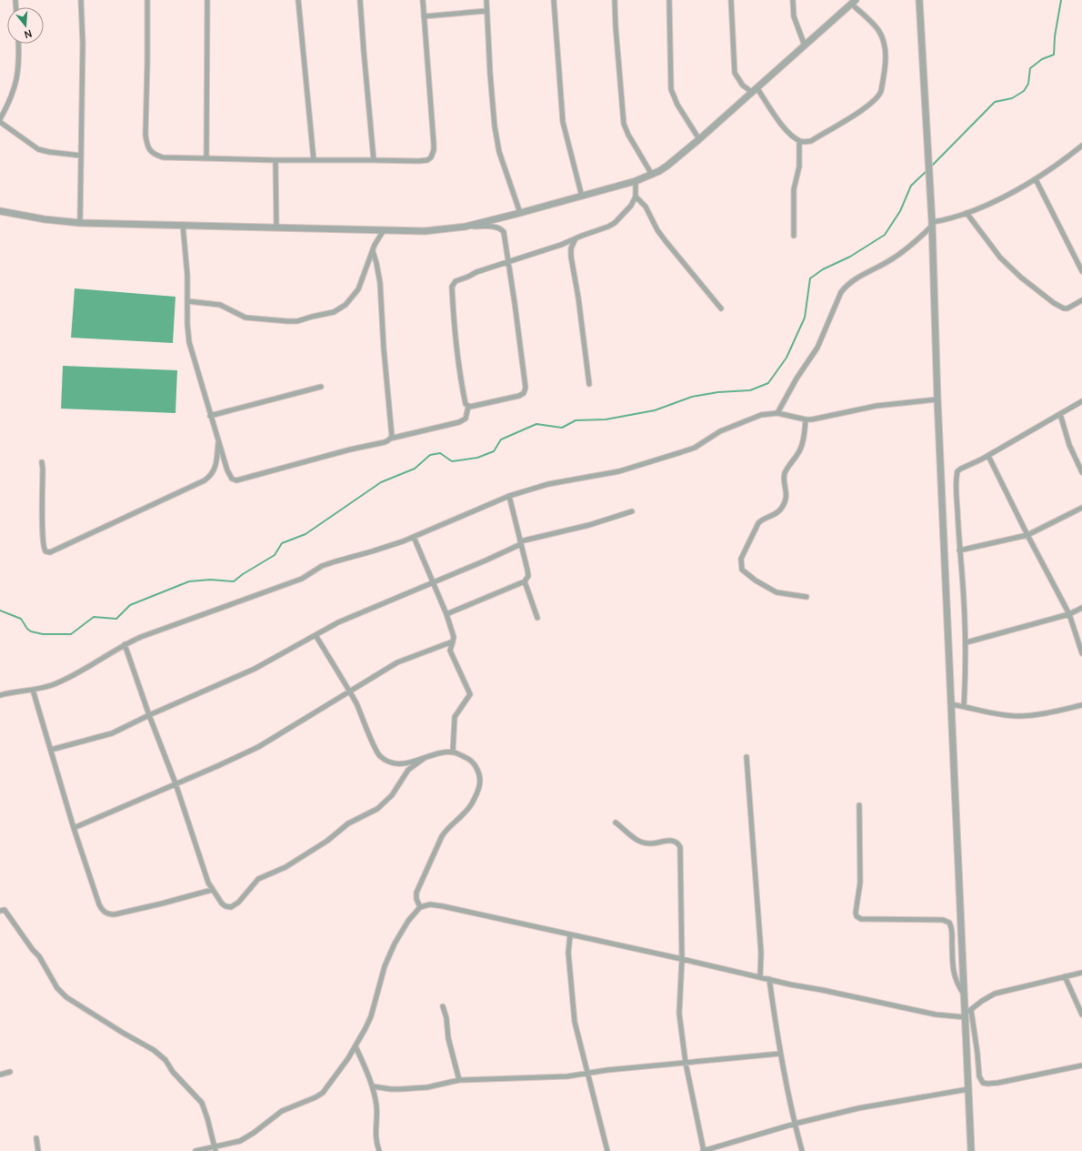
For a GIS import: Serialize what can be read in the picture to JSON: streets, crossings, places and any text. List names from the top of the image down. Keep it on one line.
{"north":"bottom"}
